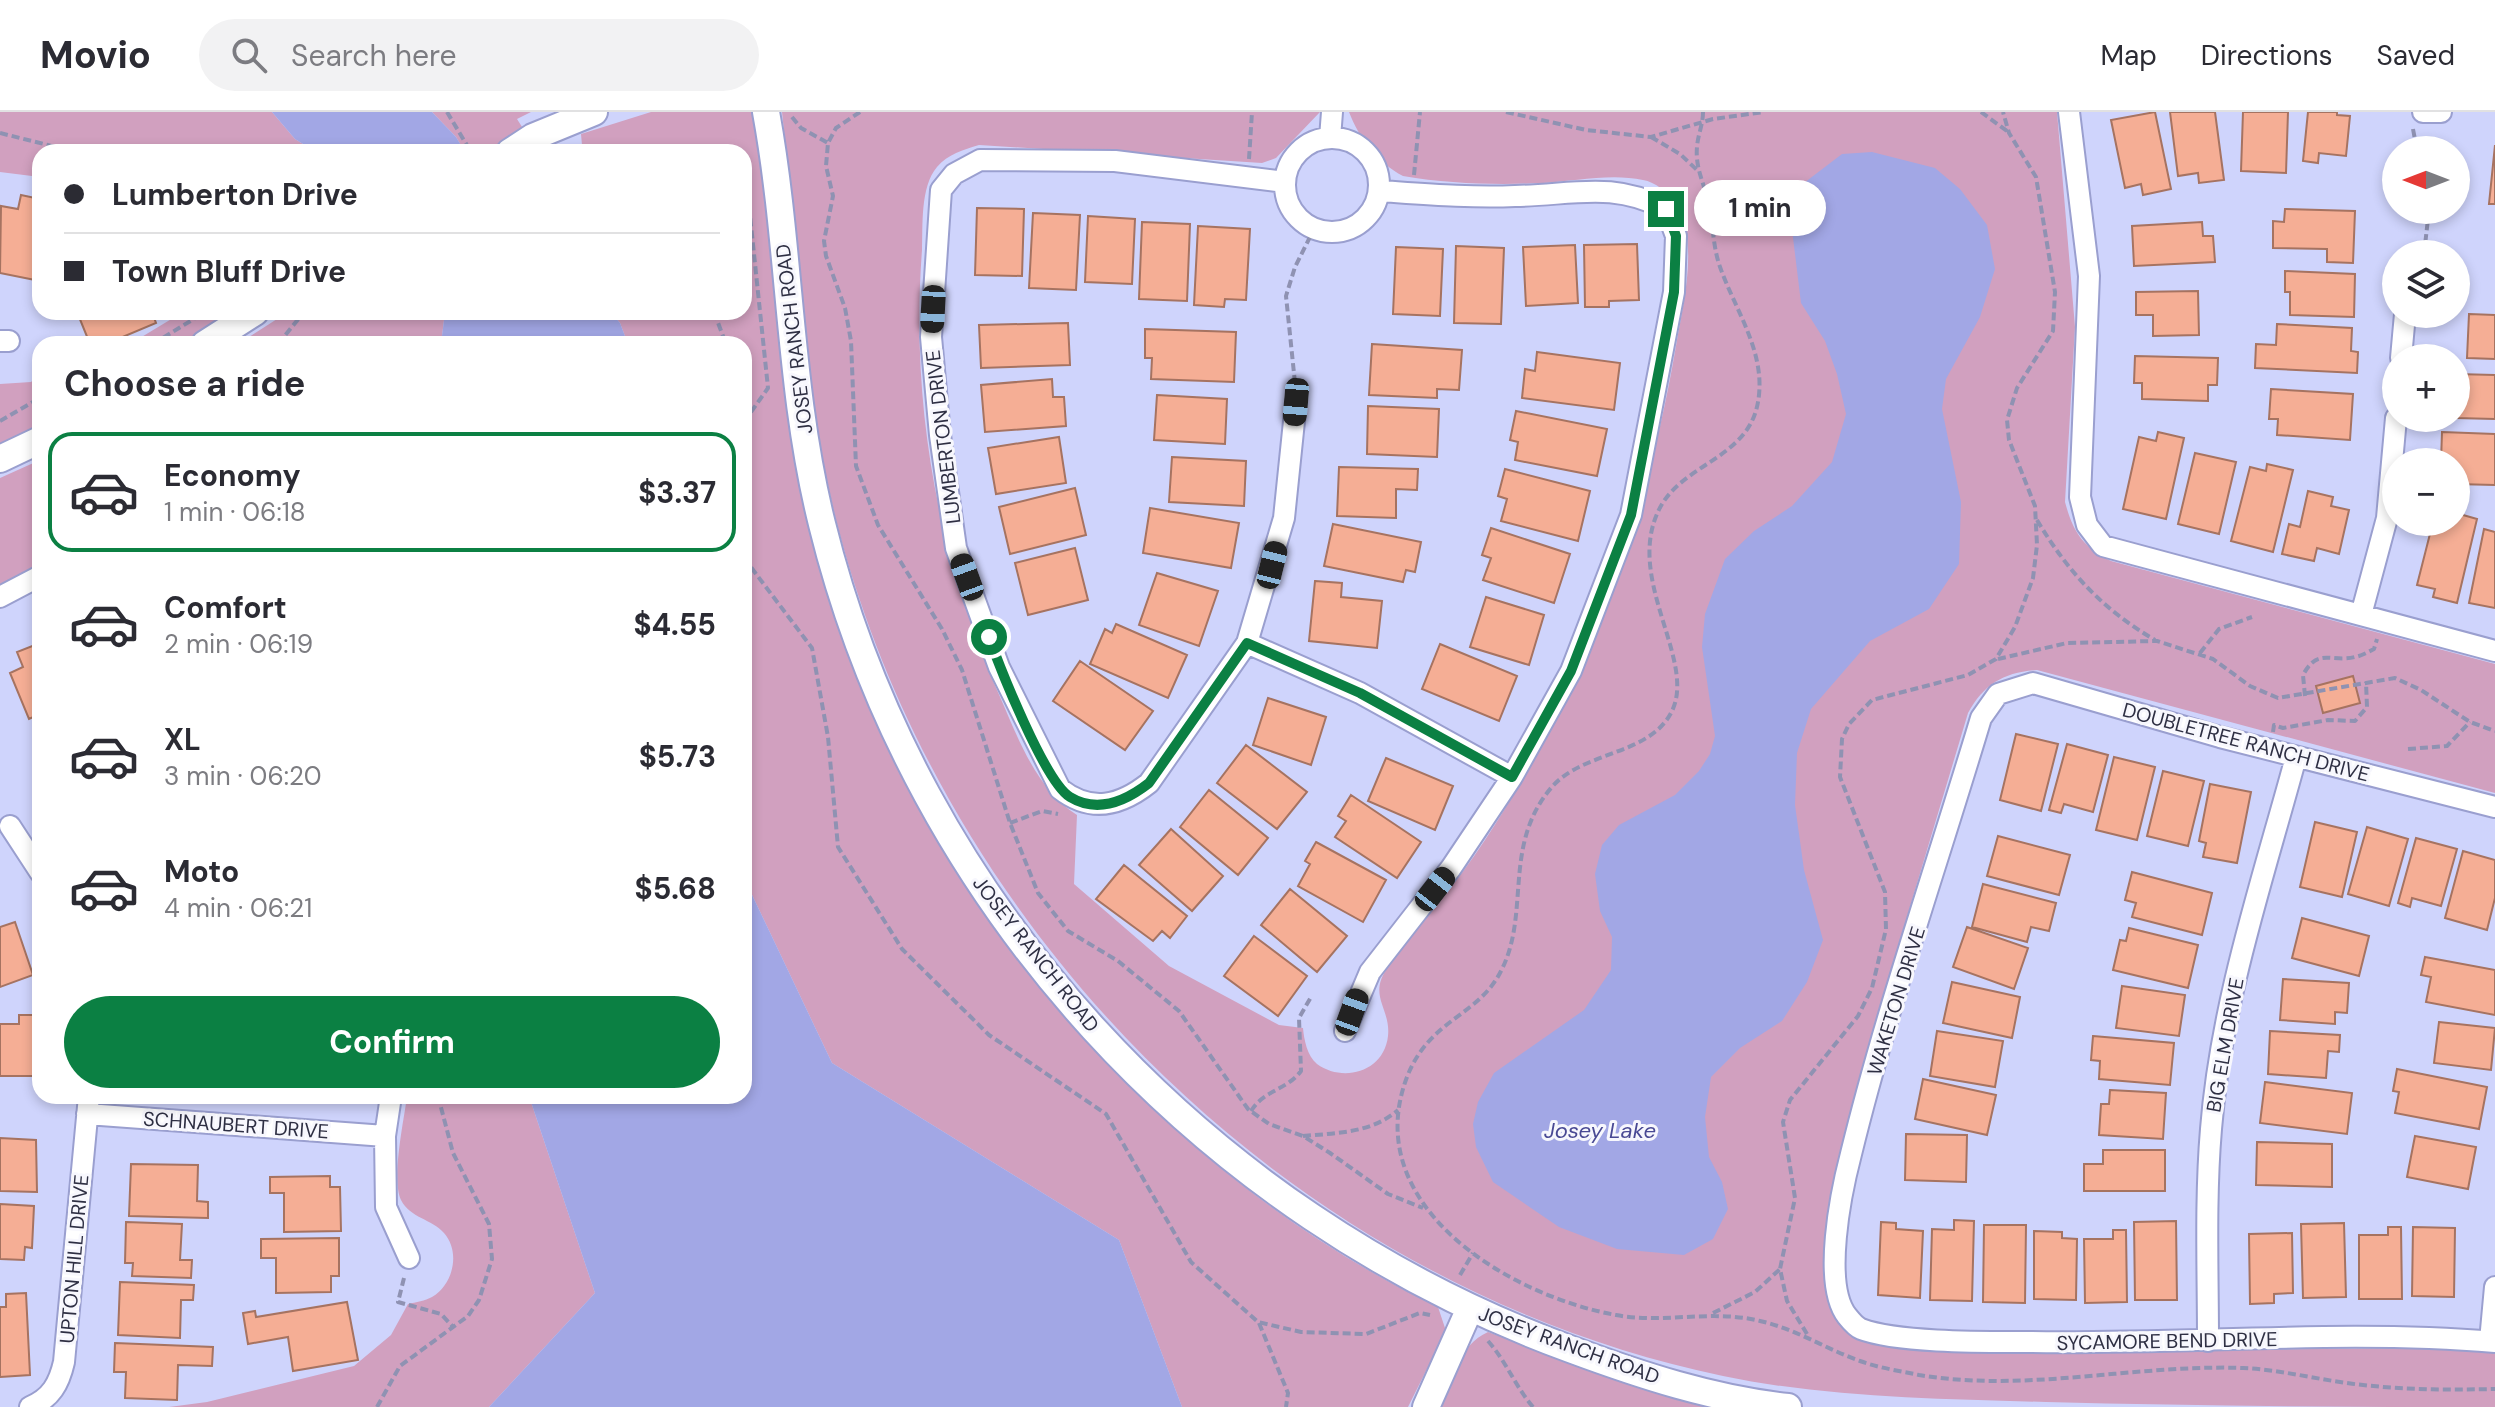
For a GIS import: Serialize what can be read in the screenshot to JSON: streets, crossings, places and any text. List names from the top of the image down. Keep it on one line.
{"streets":{"street":["JOSEY RANCH ROAD","LUMBERTON DRIVE","DOUBLETREE RANCH DRIVE","WAKETON DRIVE","BIG ELM DRIVE","SCHNAUBERT DRIVE","UPTON HILL DRIVE","SYCAMORE BEND DRIVE"]},"crossings":[["DOUBLETREE RANCH DRIVE","WAKETON DRIVE"],["DOUBLETREE RANCH DRIVE","BIG ELM DRIVE"],["WAKETON DRIVE","SYCAMORE BEND DRIVE"],["BIG ELM DRIVE","SYCAMORE BEND DRIVE"],["SCHNAUBERT DRIVE","UPTON HILL DRIVE"]],"water":["Josey Lake"],"north":"left","page":{"header":"Movio","search":"Search here","nav":["Map","Directions","Saved"],"map_buttons":["+","−"],"banner":["Lumberton Drive","Town Bluff Drive"],"bubble":"1 min","heading":"Choose a ride","list":[{"name":"Economy","note":"1 min · 06:18","value":"$3.37"},{"name":"Comfort","note":"2 min · 06:19","value":"$4.55"},{"name":"XL","note":"3 min · 06:20","value":"$5.73"},{"name":"Moto","note":"4 min · 06:21","value":"$5.68"}],"buttons":"Confirm"}}
